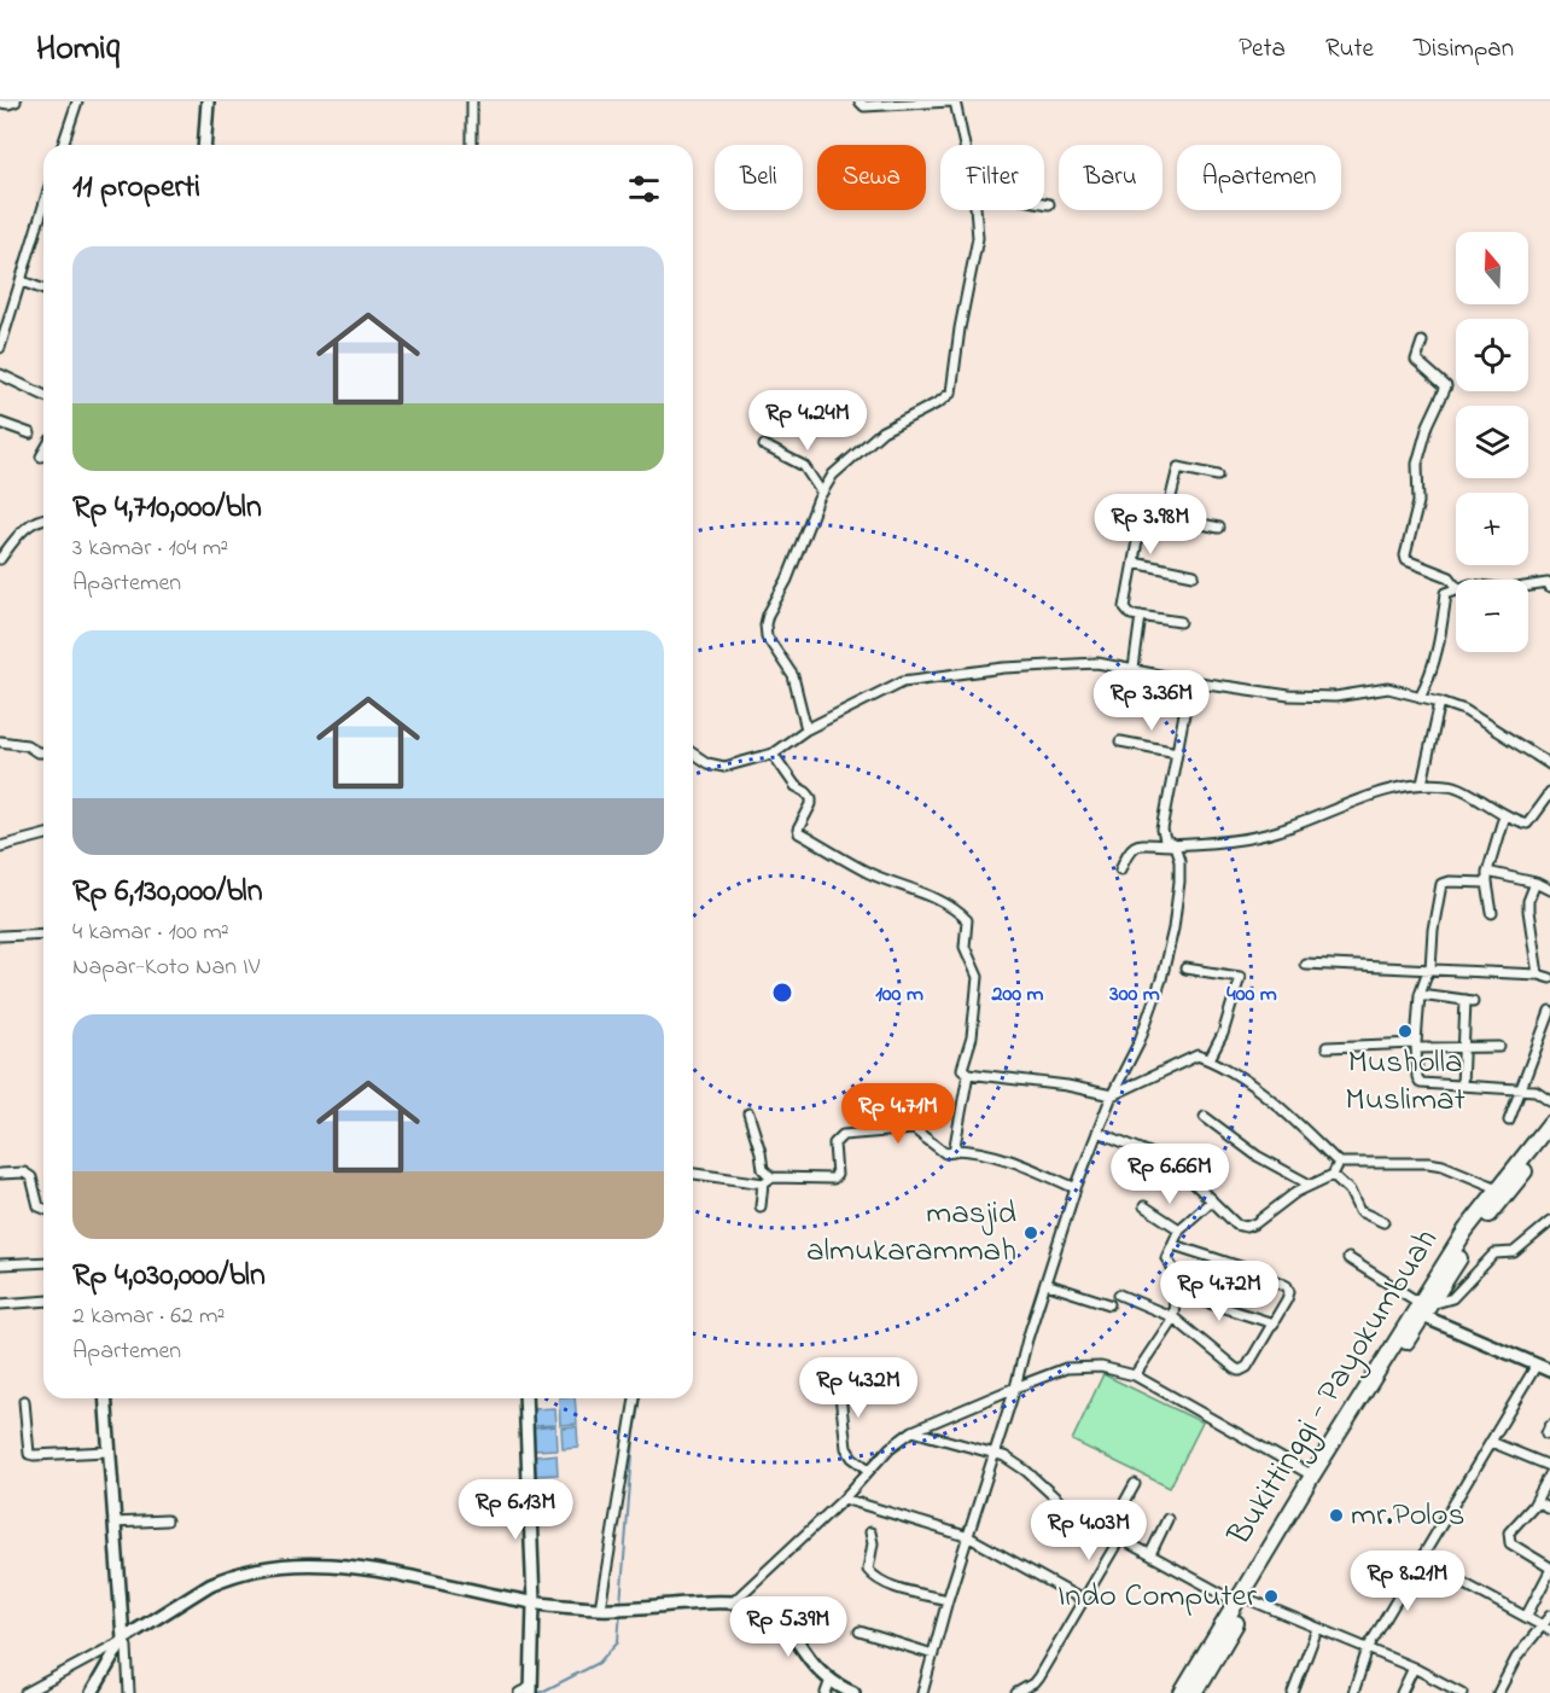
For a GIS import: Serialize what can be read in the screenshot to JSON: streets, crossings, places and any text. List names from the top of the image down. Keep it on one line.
{"streets":{"highway":["Bukittinggi - Payokumbuah"]},"places":["Musholla Muslimat","masjid almukarammah","mr.Polos","Indo Computer"],"north":"top","page":{"header":"Homiq","nav":["Peta","Rute","Disimpan"],"chip":["Beli","Sewa","Filter","Baru","Apartemen"],"heading":"11 properti","map_buttons":["+","−"],"list":[{"name":"Rp 4,710,000/bln","note":"3 kamar · 104 m² · Apartemen"},{"name":"Rp 6,130,000/bln","note":"4 kamar · 100 m² · Napar-Koto Nan IV"},{"name":"Rp 4,030,000/bln","note":"2 kamar · 62 m² · Apartemen"}],"price":["Rp 4.24M","Rp 3.98M","Rp 3.36M","Rp 4.71M","Rp 6.66M","Rp 4.72M","Rp 4.32M","Rp 6.13M","Rp 4.03M","Rp 8.21M","Rp 5.39M"]},"rings":["100 m","200 m","300 m","400 m"]}
